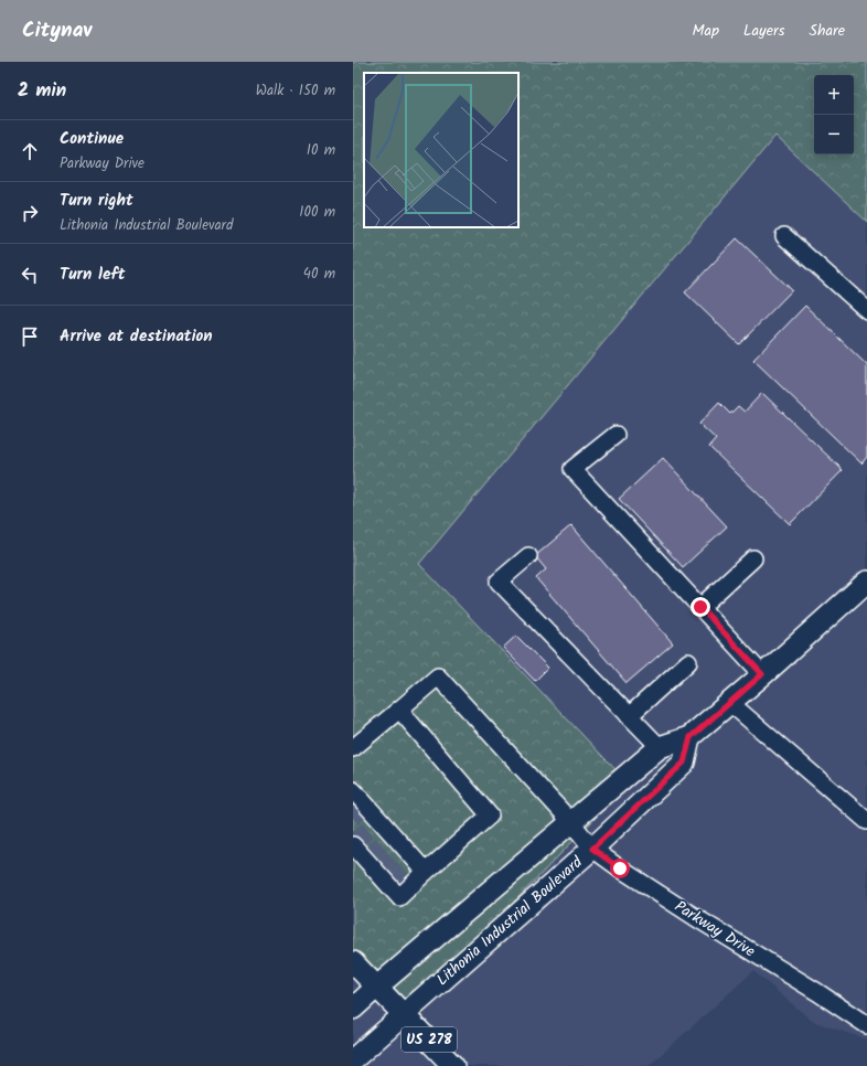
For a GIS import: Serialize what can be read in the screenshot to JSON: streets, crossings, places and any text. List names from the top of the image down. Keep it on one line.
{"streets":{"main road":["Lithonia Industrial Boulevard","US 278"],"street":["Parkway Drive"]},"crossings":[["Lithonia Industrial Boulevard","Parkway Drive"],["Lithonia Industrial Boulevard","US 278"]],"page":{"header":"Citynav","nav":["Map","Layers","Share"],"heading":["2 min","Walk · 150 m"],"map_buttons":["+","−"],"list":[["Continue","Parkway Drive","10 m"],["Turn right","Lithonia Industrial Boulevard","100 m"],["Turn left","40 m"],"Arrive at destination"]}}
